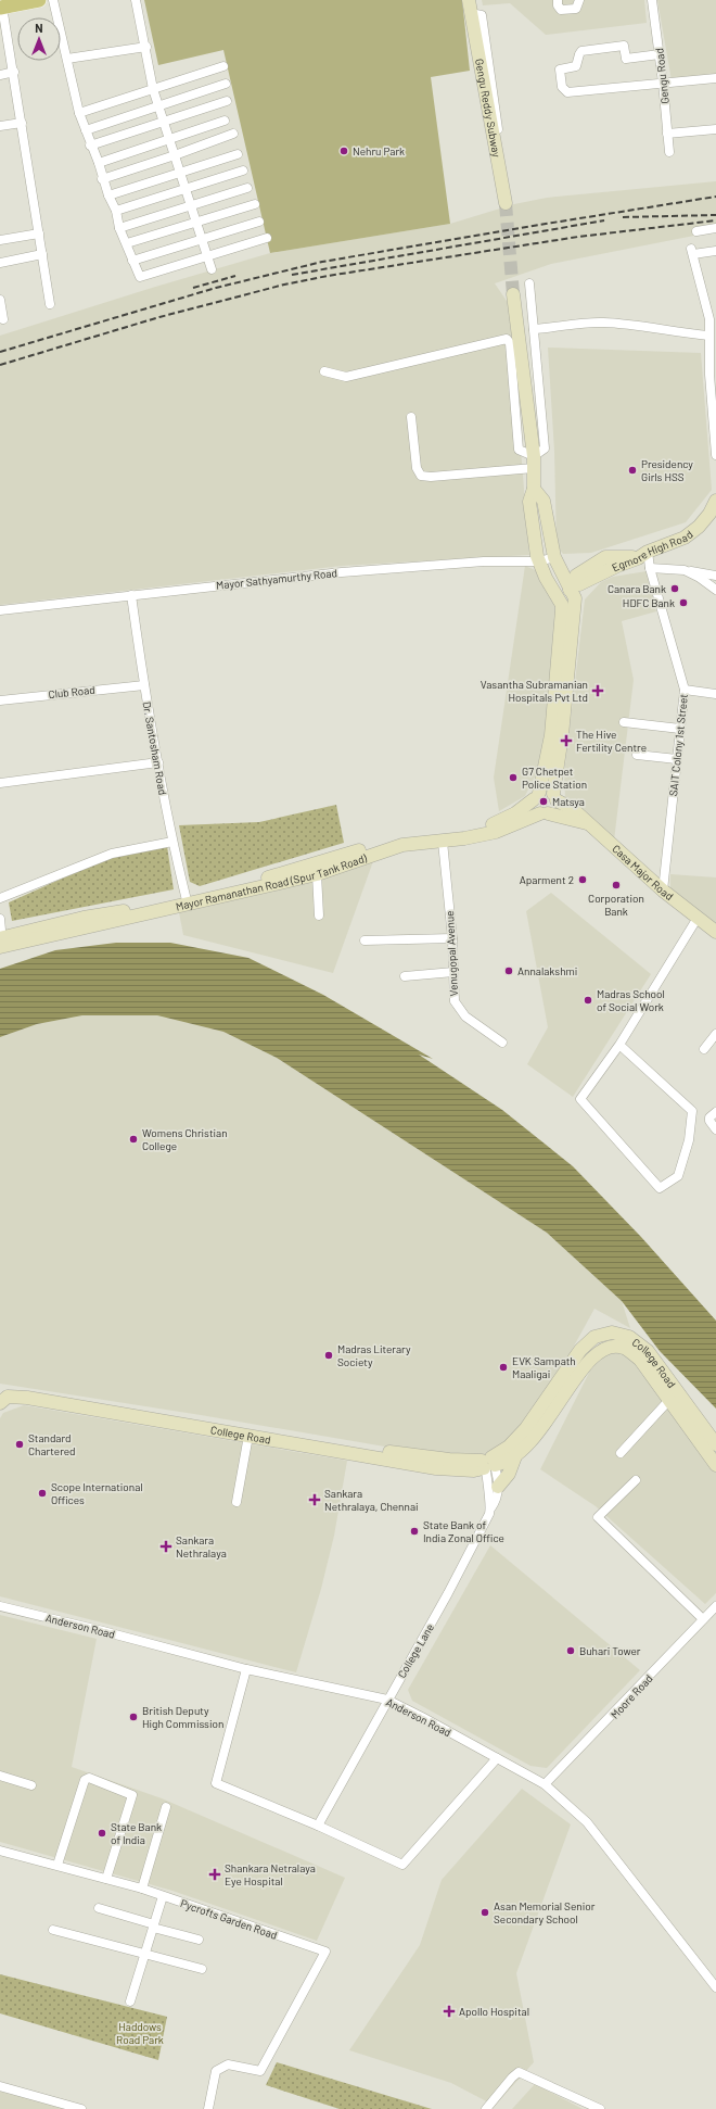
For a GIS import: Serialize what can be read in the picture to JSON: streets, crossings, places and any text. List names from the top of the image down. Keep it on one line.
{"streets":{"main road":["Gengu Reddy Subway","Egmore High Road","Casa Major Road","Mayor Ramanathan Road (Spur Tank Road)","College Road"],"street":["Gengu Road","Mayor Sathyamurthy Road","Club Road","SAIT Colony 1st Street","Dr. Santosham Road","Venugopal Avenue","Anderson Road","College Lane","Moore Road","Pycrofts Garden Road"]},"crossings":[["Egmore High Road","SAIT Colony 1st Street"],["Mayor Sathyamurthy Road","Dr. Santosham Road"],["Club Road","Dr. Santosham Road"],["SAIT Colony 1st Street","Casa Major Road"],["Dr. Santosham Road","Mayor Ramanathan Road (Spur Tank Road)"],["Casa Major Road","Mayor Ramanathan Road (Spur Tank Road)"],["Mayor Ramanathan Road (Spur Tank Road)","Venugopal Avenue"],["Anderson Road","College Lane"],["Anderson Road","Moore Road"]],"parks":["Haddows Road Park"],"places":{"other":["Nehru Park","Presidency Girls HSS","Canara Bank","HDFC Bank","G7 Chetpet Police Station","Matsya","Aparment 2","Corporation Bank","Annalakshmi","Madras School of Social Work","Womens Christian College","Madras Literary Society","EVK Sampath Maaligai","Standard Chartered","Scope International Offices","State Bank of India Zonal Office","Buhari Tower","British Deputy High Commission","State Bank of India","Asan Memorial Senior Secondary School"],"health":["Vasantha Subramanian Hospitals Pvt Ltd","The Hive Fertility Centre","Sankara Nethralaya, Chennai","Sankara Nethralaya","Shankara Netralaya Eye Hospital","Apollo Hospital"]},"north":"top"}
